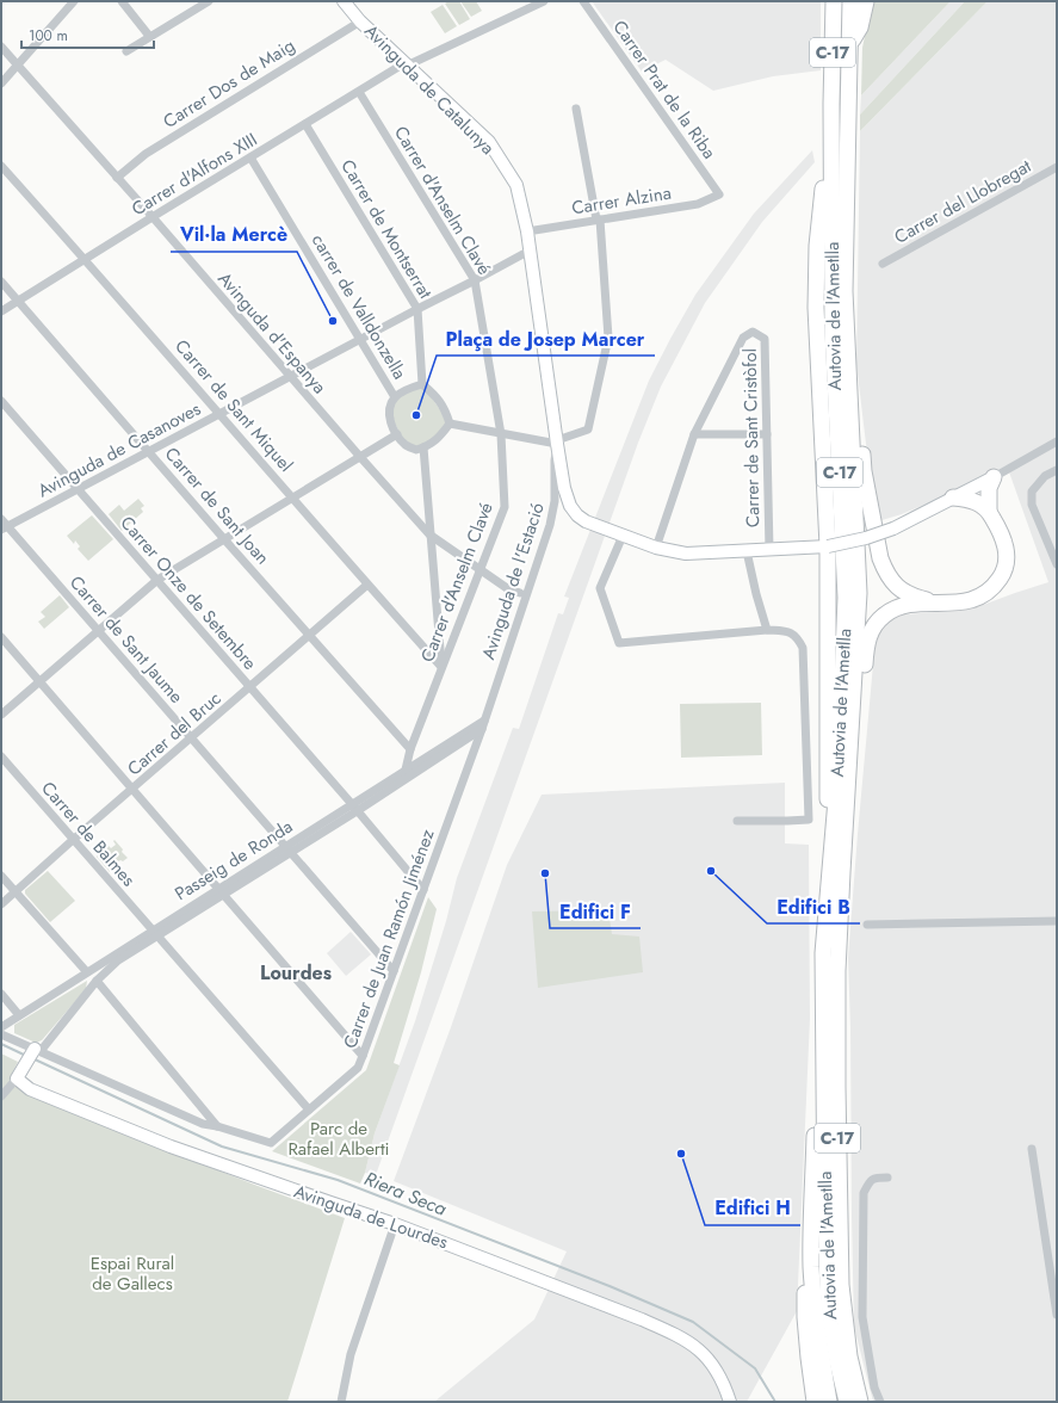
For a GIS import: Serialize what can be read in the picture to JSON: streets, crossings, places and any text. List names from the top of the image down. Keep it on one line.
{"streets":{"highway":["C-17","Autovia de l'Ametlla"],"street":["Carrer Dos de Maig","Avinguda de Catalunya","Carrer Prat de la Riba","Carrer d'Alfons XIII","Carrer d'Anselm Clavé","Carrer Alzina","Carrer del Llobregat","Carrer de Montserrat","carrer de Valldonzella","Avinguda d'Espanya","Carrer de Sant Miquel","Carrer de Sant Cristòfol","Avinguda de Casanoves","Carrer de Sant Joan","Avinguda de l'Estació","Carrer Onze de Setembre","Carrer de Sant Jaume","Carrer del Bruc","Carrer de Balmes","Passeig de Ronda","Carrer de Juan Ramón Jiménez","Avinguda de Lourdes"]},"crossings":[["Carrer Dos de Maig","Avinguda de Catalunya"],["Carrer Dos de Maig","Avinguda d'Espanya"],["Avinguda de Catalunya","Carrer d'Alfons XIII"],["Avinguda de Catalunya","Carrer Alzina"],["Avinguda de Catalunya","Carrer de Sant Cristòfol"],["Avinguda de Catalunya","Avinguda de Casanoves"],["Avinguda de Catalunya","Avinguda de l'Estació"],["Carrer Prat de la Riba","Carrer Alzina"],["Carrer d'Alfons XIII","Carrer d'Anselm Clavé"],["Carrer d'Alfons XIII","Carrer de Montserrat"],["Carrer d'Alfons XIII","carrer de Valldonzella"],["Carrer d'Alfons XIII","Avinguda d'Espanya"],["Carrer d'Alfons XIII","Carrer de Sant Miquel"],["Carrer d'Alfons XIII","Carrer de Sant Joan"],["Carrer d'Anselm Clavé","Avinguda d'Espanya"],["Carrer d'Anselm Clavé","Carrer de Sant Miquel"],["Carrer d'Anselm Clavé","Avinguda de Casanoves"],["Carrer d'Anselm Clavé","Carrer de Sant Joan"],["Carrer d'Anselm Clavé","Passeig de Ronda"],["Carrer de Montserrat","carrer de Valldonzella"],["Carrer de Montserrat","Avinguda de Casanoves"],["carrer de Valldonzella","Avinguda de Casanoves"],["Avinguda d'Espanya","Avinguda de Casanoves"],["Carrer de Sant Miquel","Avinguda de Casanoves"],["Carrer de Sant Miquel","Carrer del Bruc"],["Avinguda de Casanoves","Carrer de Sant Joan"],["Avinguda de Casanoves","Carrer Onze de Setembre"],["Avinguda de Casanoves","Carrer de Sant Jaume"],["Carrer de Sant Joan","Carrer del Bruc"],["Avinguda de l'Estació","Passeig de Ronda"],["Avinguda de l'Estació","Carrer de Juan Ramón Jiménez"],["Carrer Onze de Setembre","Carrer del Bruc"],["Carrer Onze de Setembre","Passeig de Ronda"],["Carrer Onze de Setembre","Carrer de Juan Ramón Jiménez"],["Carrer de Sant Jaume","Carrer del Bruc"],["Carrer de Sant Jaume","Passeig de Ronda"],["Carrer de Sant Jaume","Carrer de Juan Ramón Jiménez"],["Carrer del Bruc","Carrer de Balmes"],["Carrer de Balmes","Passeig de Ronda"],["Carrer de Balmes","Carrer de Juan Ramón Jiménez"],["Passeig de Ronda","Carrer de Juan Ramón Jiménez"]],"districts":["Lourdes"],"water":["Riera Seca"],"parks":["Parc de Rafael Alberti","Espai Rural de Gallecs"],"places":["Vil·la Mercè","Plaça de Josep Marcer","Edifici B","Edifici F","Edifici H"],"scale_bar":"100 m"}
